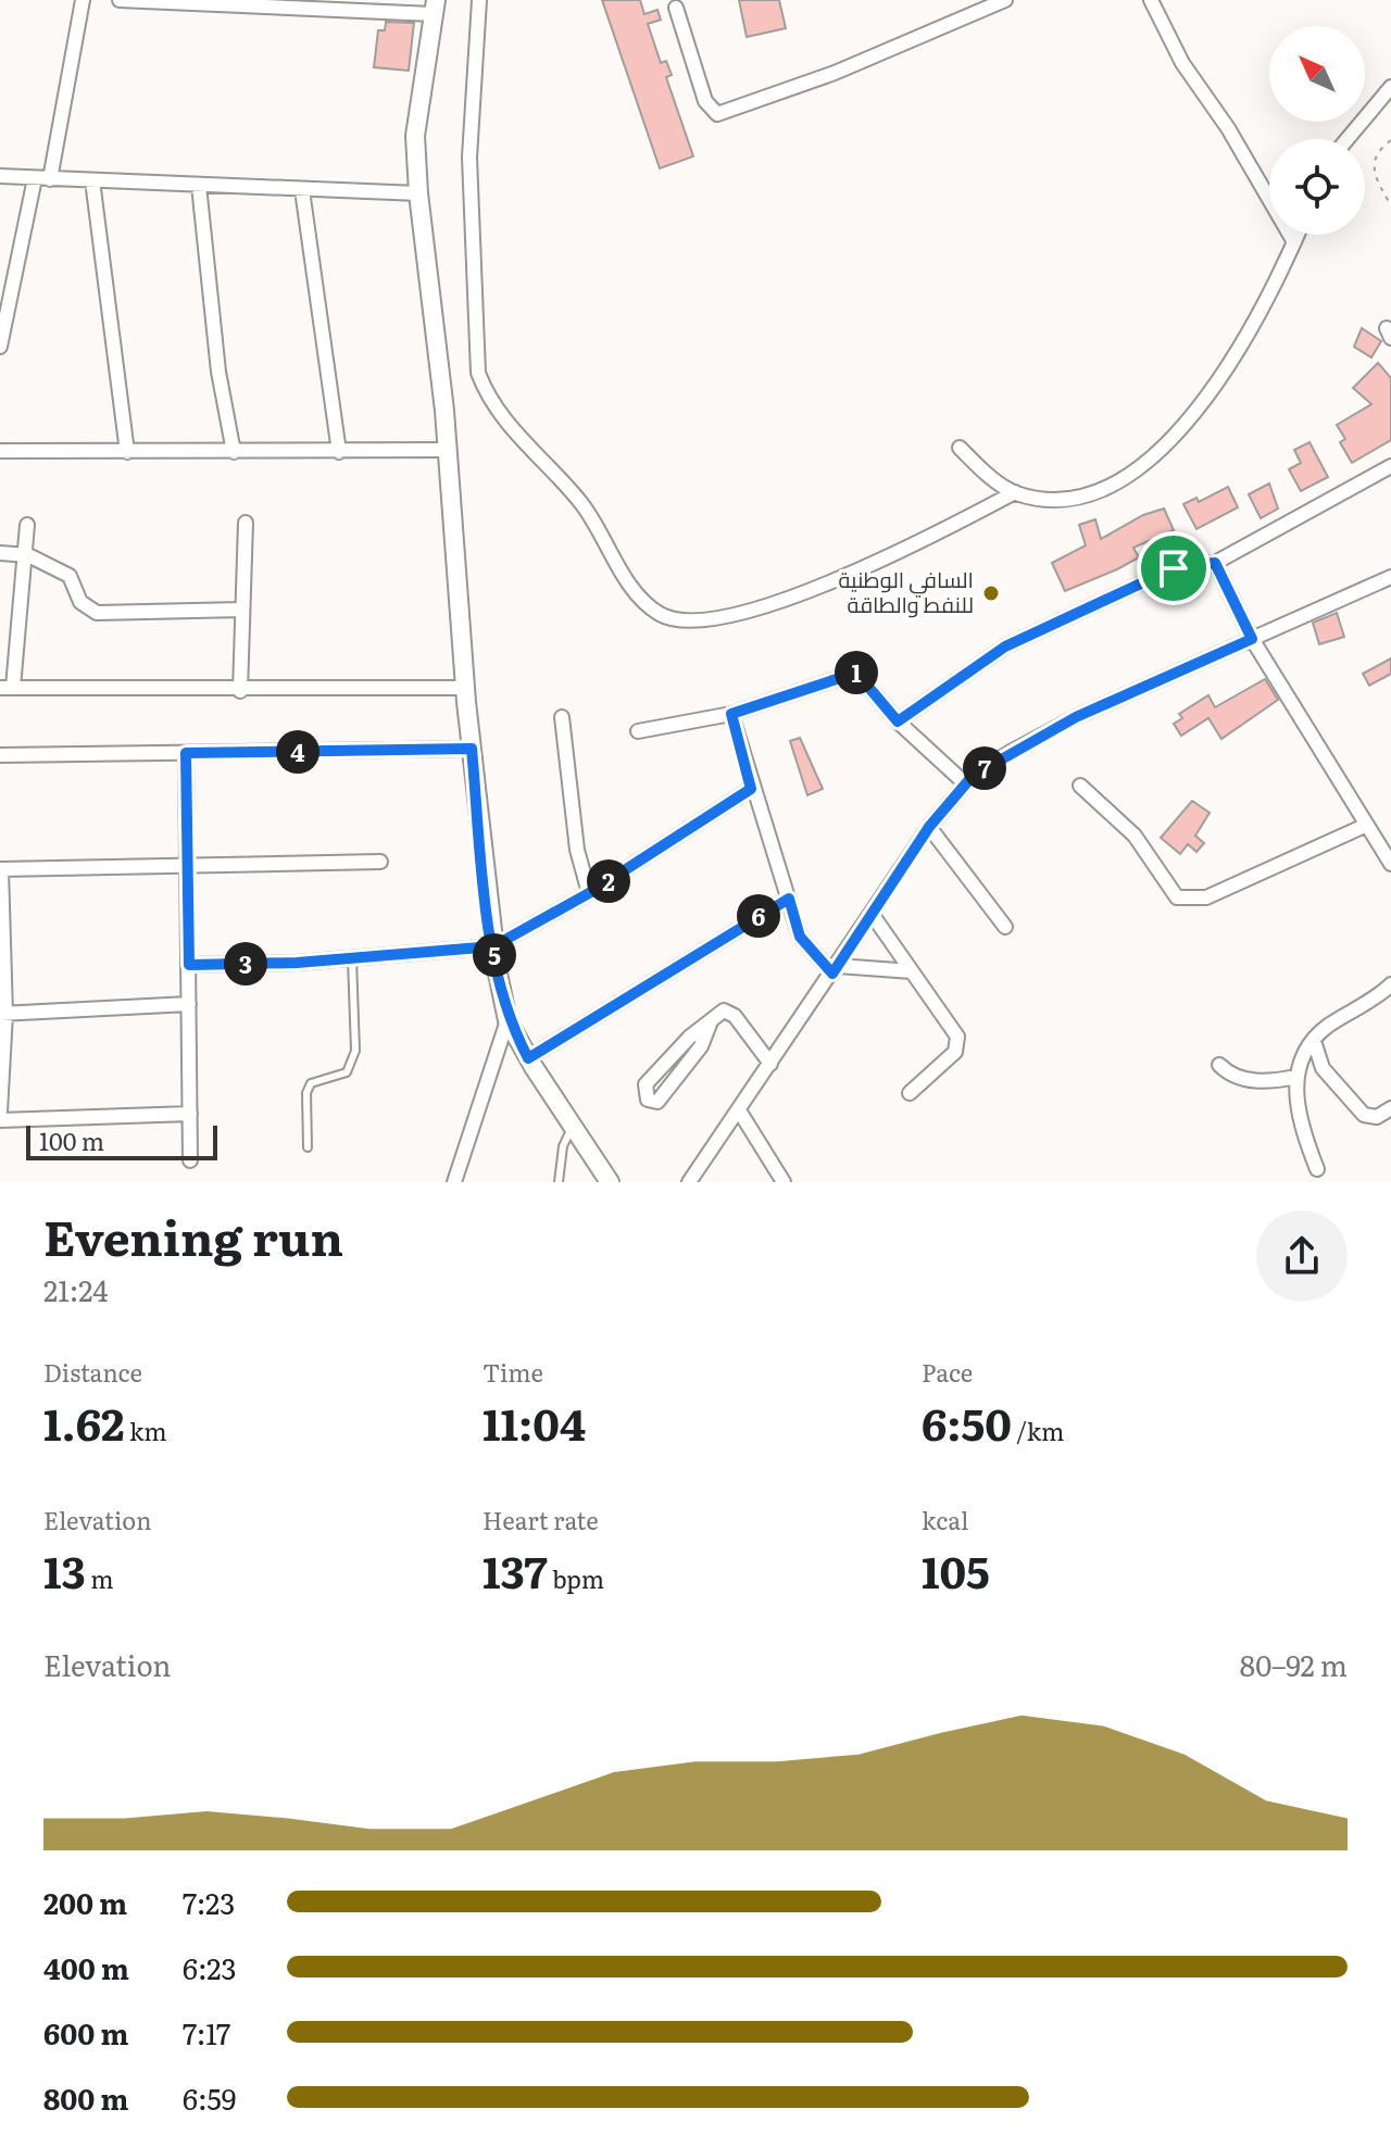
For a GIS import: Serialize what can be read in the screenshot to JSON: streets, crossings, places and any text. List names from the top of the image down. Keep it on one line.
{"places":["السافي الوطنية للنفط والطاقة"],"scale_bar":"100 m","north":"top left","page":{"pins":["1","4","7","2","6","5","3"],"scale":"100 m","heading":["Evening run","21:24"],"stats":[["Distance","1.62 km"],["Time","11:04"],["Pace","6:50 /km"],["Elevation","13 m"],["Heart rate","137 bpm"],["kcal","105"]],"chart":["Elevation","80–92 m"],"list":[{"name":"200 m","note":"7:23"},{"name":"400 m","note":"6:23"},{"name":"600 m","note":"7:17"},{"name":"800 m","note":"6:59"}]}}
